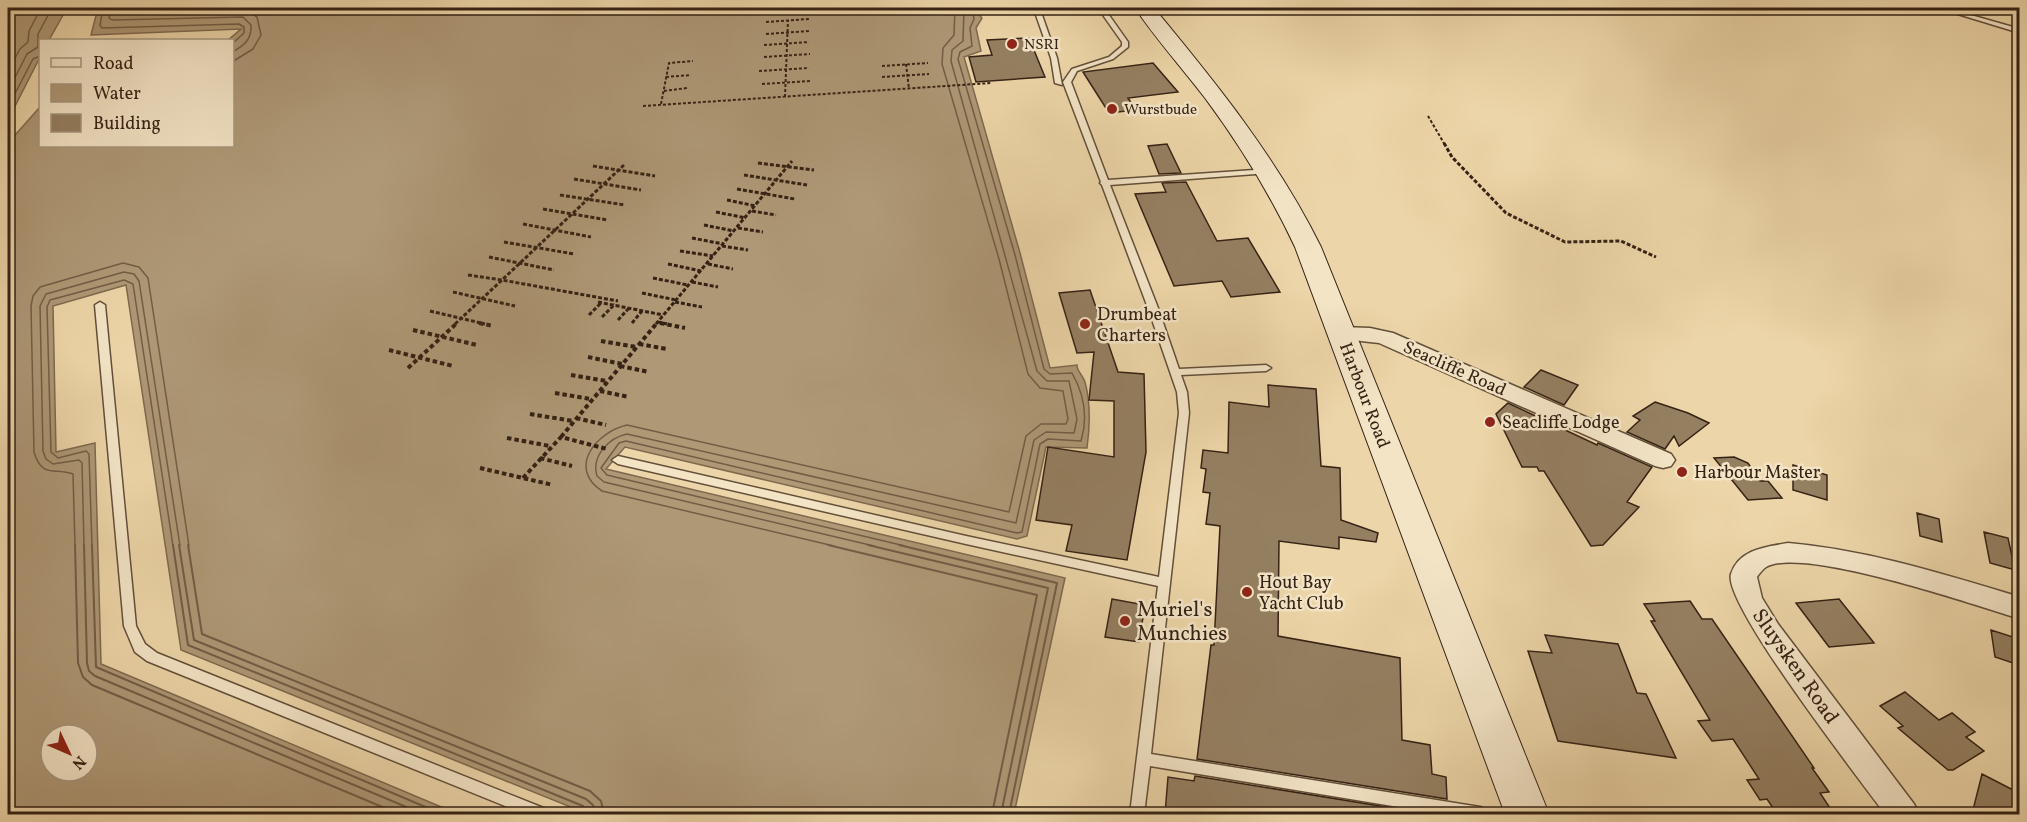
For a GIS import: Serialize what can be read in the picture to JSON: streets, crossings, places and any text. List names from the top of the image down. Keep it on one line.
{"streets":{"street":["Seacliffe Road","Harbour Road","Sluysken Road"]},"crossings":[["Seacliffe Road","Harbour Road"]],"places":["NSRI","Wurstbude","Drumbeat Charters","Seacliffe Lodge","Harbour Master","Hout Bay Yacht Club","Muriel's Munchies"],"legend":["Road","Water","Building"],"north":"bottom right"}
